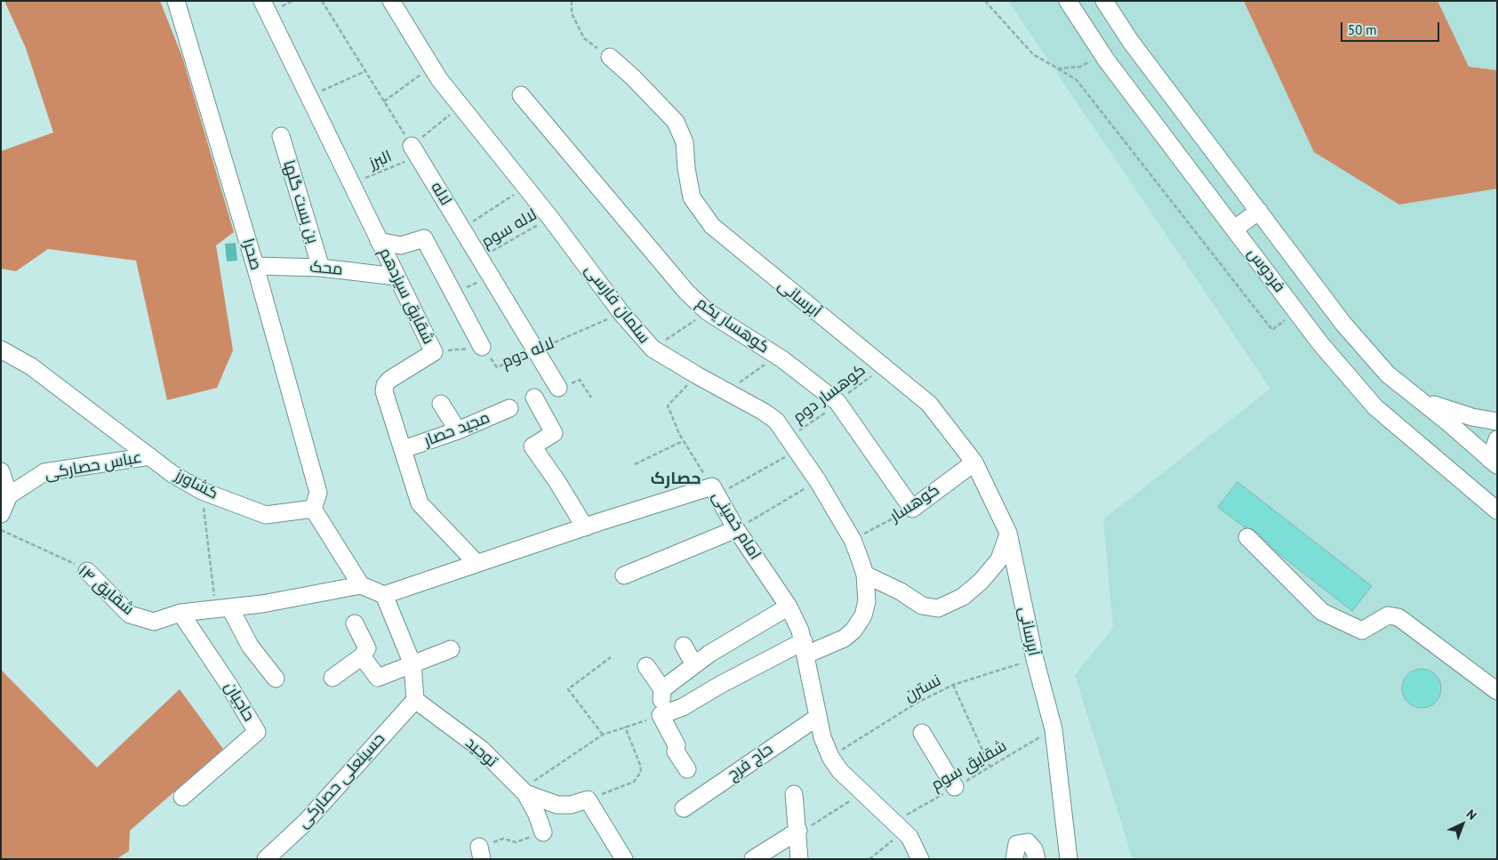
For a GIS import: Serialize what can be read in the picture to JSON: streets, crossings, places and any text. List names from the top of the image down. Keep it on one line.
{"streets":{"street":["لاله","بن بست گلها","صحرا","محک","فردوس","شقایق سیزدهم","آبرسانی","سلمان فارسی","کوهسار یکم","لاله دوم","مجید حصار","عباس حصارکی","کشاورز","کوهسار","امام خمینی","شقایق ۱۴","حاجیان","توحید","حاج فرج","حسینعلی حصارکی"],"path":["البرز","لاله سوم","کوهسار دوم","نسترن","شقایق سوم"]},"crossings":[["البرز","لاله"],["البرز","شقایق سیزدهم"],["البرز","سلمان فارسی"],["لاله","لاله سوم"],["لاله","لاله دوم"],["بن بست گلها","محک"],["لاله سوم","سلمان فارسی"],["صحرا","محک"],["صحرا","کشاورز"],["محک","شقایق سیزدهم"],["شقایق سیزدهم","لاله دوم"],["شقایق سیزدهم","مجید حصار"],["شقایق سیزدهم","امام خمینی"],["آبرسانی","کوهسار دوم"],["آبرسانی","کوهسار"],["آبرسانی","نسترن"],["آبرسانی","شقایق سوم"],["سلمان فارسی","لاله دوم"],["سلمان فارسی","کوهسار دوم"],["سلمان فارسی","کوهسار"],["کوهسار یکم","کوهسار دوم"],["کوهسار یکم","کوهسار"],["کوهسار دوم","امام خمینی"],["عباس حصارکی","کشاورز"],["امام خمینی","نسترن"],["امام خمینی","حاج فرج"],["امام خمینی","شقایق سوم"],["شقایق ۱۴","حاجیان"],["توحید","حسینعلی حصارکی"]],"districts":["حصارک"],"scale_bar":"50 m","north":"top right"}
